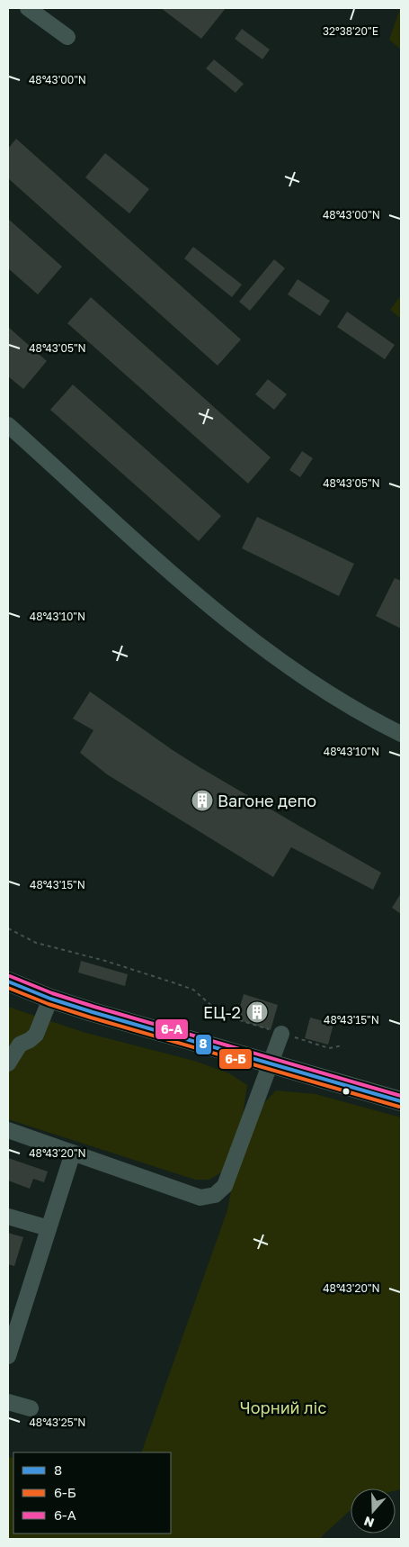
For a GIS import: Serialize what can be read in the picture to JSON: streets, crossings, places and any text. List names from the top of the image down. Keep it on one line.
{"parks":["Чорний ліс"],"places":{"building":["Вагоне депо","ЕЦ-2"]},"lines":["transit line 6-А","transit line 8","transit line 6-Б"],"legend":["8","6-Б","6-А"],"north":"bottom","coordinates":["32°38'20\"E","48°43'00\"N","48°43'05\"N","48°43'10\"N","48°43'15\"N","48°43'20\"N","48°43'25\"N"]}
